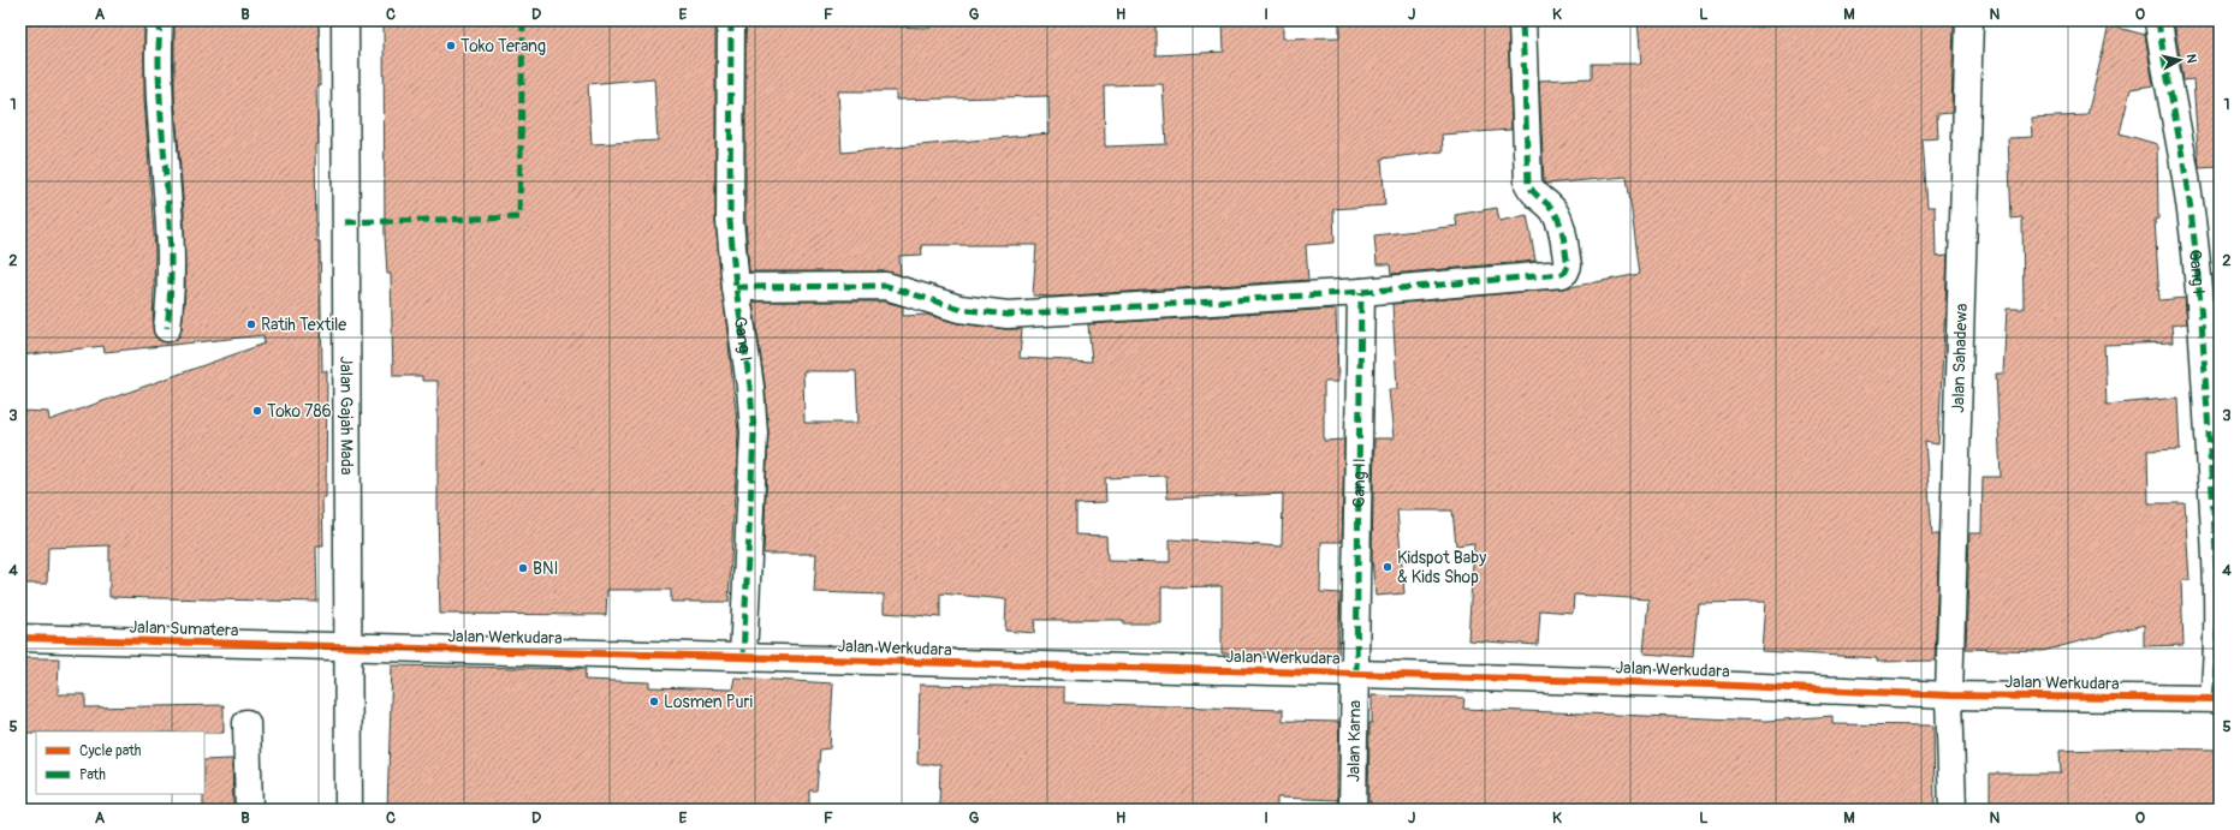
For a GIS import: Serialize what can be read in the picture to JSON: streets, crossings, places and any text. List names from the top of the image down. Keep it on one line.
{"streets":{"street":["Gang I","Jalan Sahadewa","Jalan Gajah Mada","Gang II","Jalan Sumatera","Jalan Werkudara","Jalan Karna"]},"crossings":[["Gang I","Jalan Werkudara"],["Jalan Sahadewa","Jalan Werkudara"],["Jalan Gajah Mada","Jalan Sumatera"],["Jalan Gajah Mada","Jalan Werkudara"],["Gang II","Jalan Werkudara"],["Gang II","Jalan Karna"],["Jalan Sumatera","Jalan Werkudara"],["Jalan Werkudara","Jalan Karna"]],"places":["Toko Terang","Ratih Textile","Toko 786","Kidspot Baby & Kids Shop","BNI","Losmen Puri"],"legend":["Cycle path","Path"],"north":"right","grid":{"columns":["A","B","C","D","E","F","G","H","I","J","K","L","M","N","O"],"rows":["1","2","3","4","5"]}}
